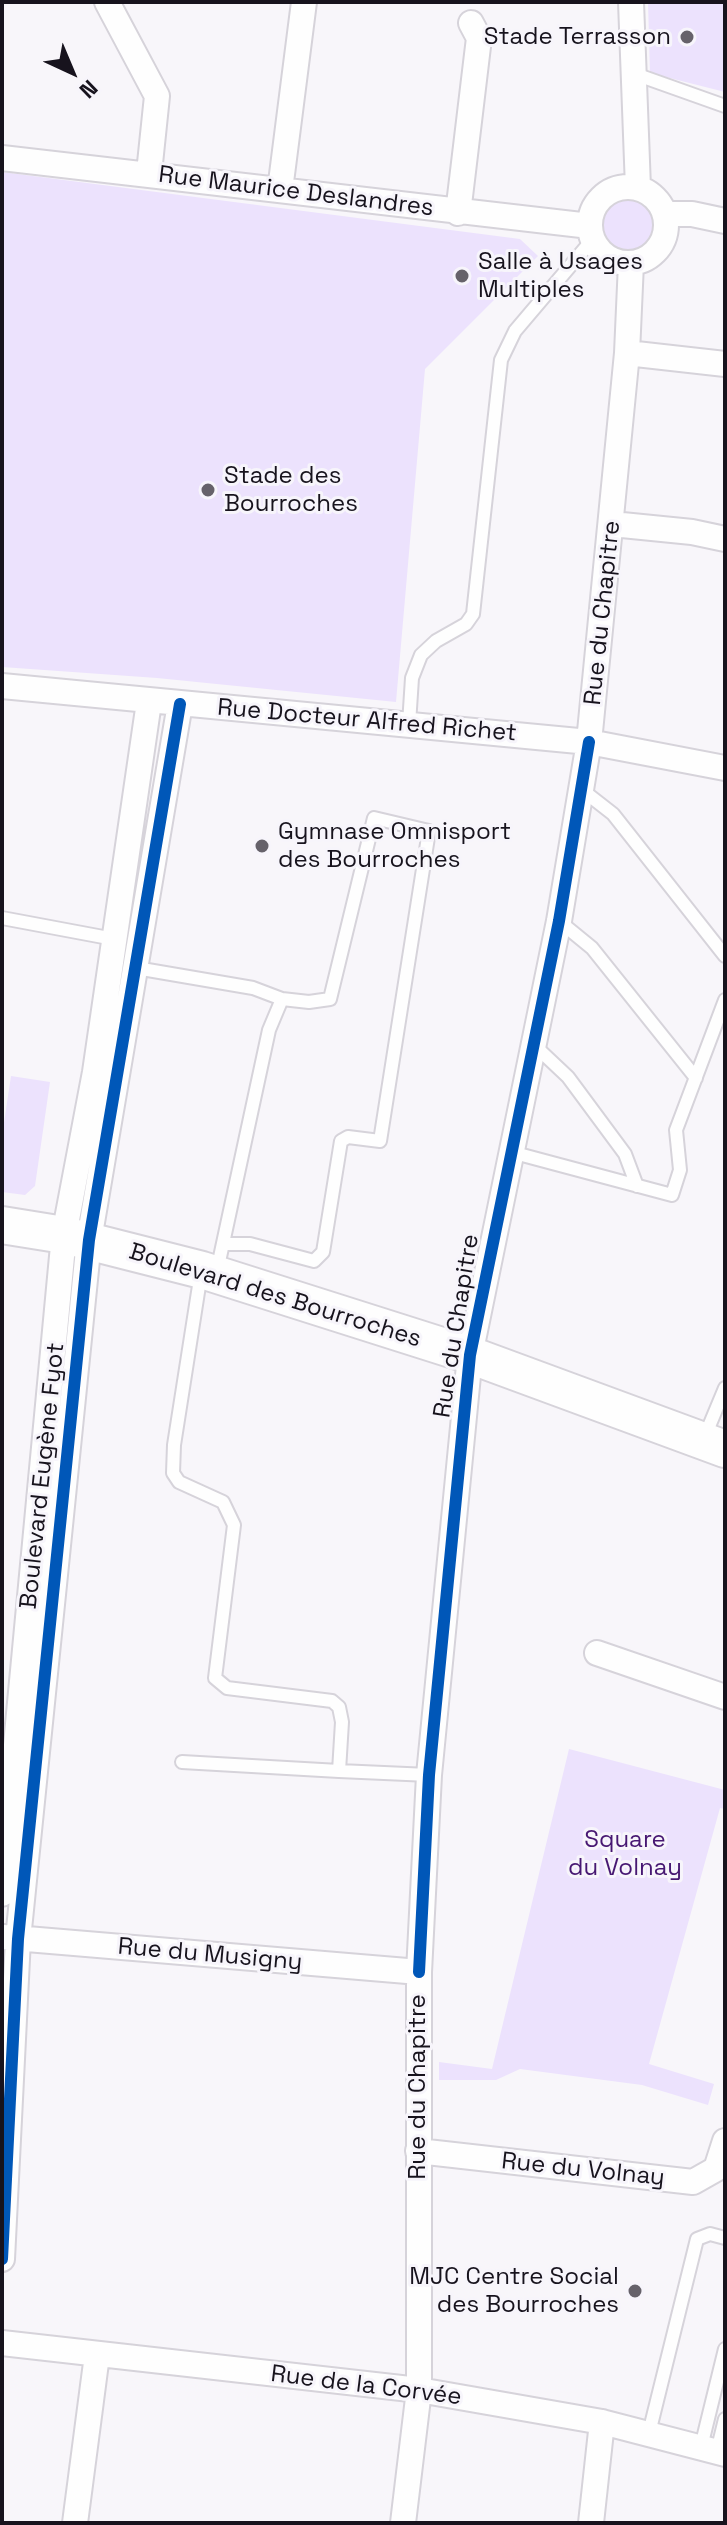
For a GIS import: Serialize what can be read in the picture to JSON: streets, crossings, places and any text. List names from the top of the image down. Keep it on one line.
{"streets":{"main road":["Boulevard des Bourroches"],"street":["Rue Maurice Deslandres","Rue du Chapitre","Rue Docteur Alfred Richet","Boulevard Eugène Fyot","Rue du Musigny","Rue du Volnay","Rue de la Corvée"]},"crossings":[["Rue Maurice Deslandres","Rue du Chapitre"],["Rue du Chapitre","Rue Docteur Alfred Richet"],["Rue du Chapitre","Boulevard des Bourroches"],["Rue du Chapitre","Rue du Musigny"],["Rue du Chapitre","Rue du Volnay"],["Rue du Chapitre","Rue de la Corvée"],["Rue Docteur Alfred Richet","Boulevard Eugène Fyot"],["Boulevard des Bourroches","Boulevard Eugène Fyot"],["Boulevard Eugène Fyot","Rue du Musigny"]],"parks":["Square du Volnay"],"places":["Stade Terrasson","Salle à Usages Multiples","Stade des Bourroches","Gymnase Omnisport des Bourroches","MJC Centre Social des Bourroches"],"north":"bottom right"}
